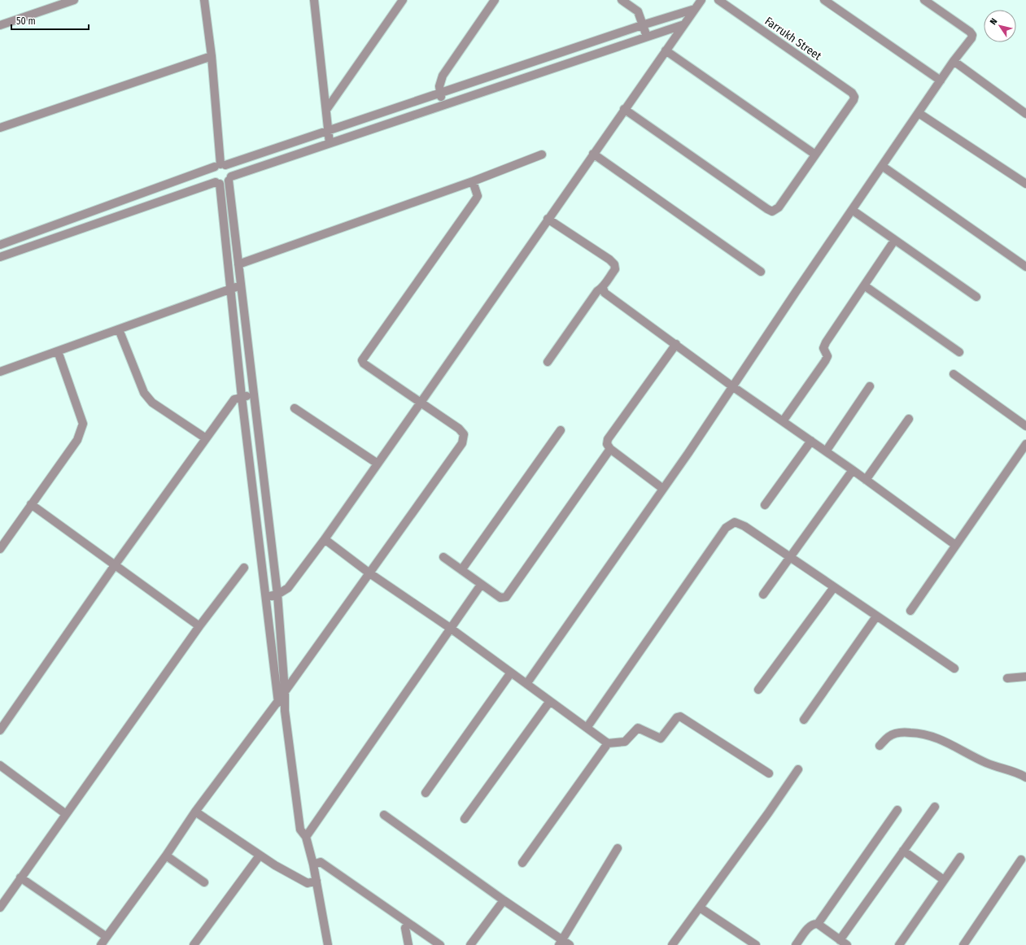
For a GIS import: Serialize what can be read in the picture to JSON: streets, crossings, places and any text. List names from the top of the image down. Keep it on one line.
{"streets":{"street":["Farrukh Street"]},"scale_bar":"50 m","north":"top left"}
